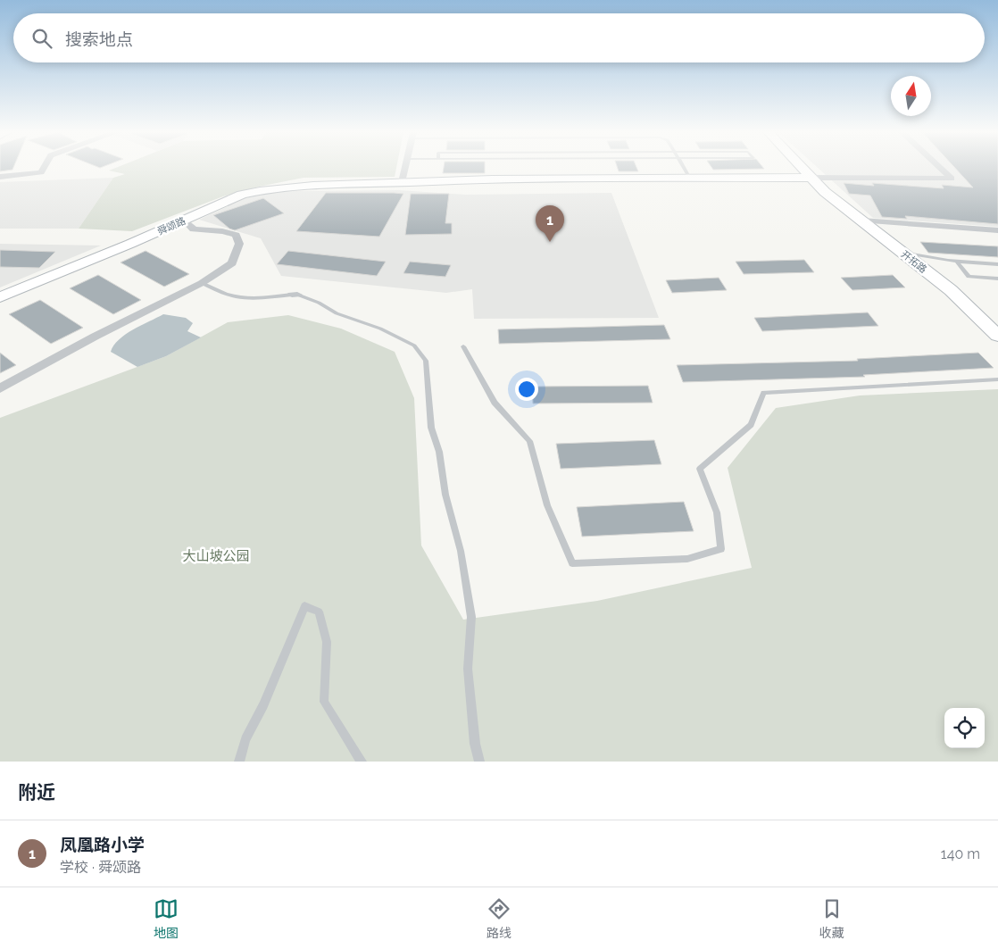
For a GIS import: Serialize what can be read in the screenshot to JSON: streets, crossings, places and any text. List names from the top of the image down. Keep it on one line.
{"streets":{"main road":["舜颂路","开拓路"]},"crossings":[["舜颂路","开拓路"]],"parks":["大山坡公园"],"north":"top","page":{"search":"搜索地点","pins":"1","heading":"附近","list":[{"mark":"1","name":"凤凰路小学","note":"学校 · 舜颂路","value":"140 m"}],"nav":["地图","路线","收藏"]}}
